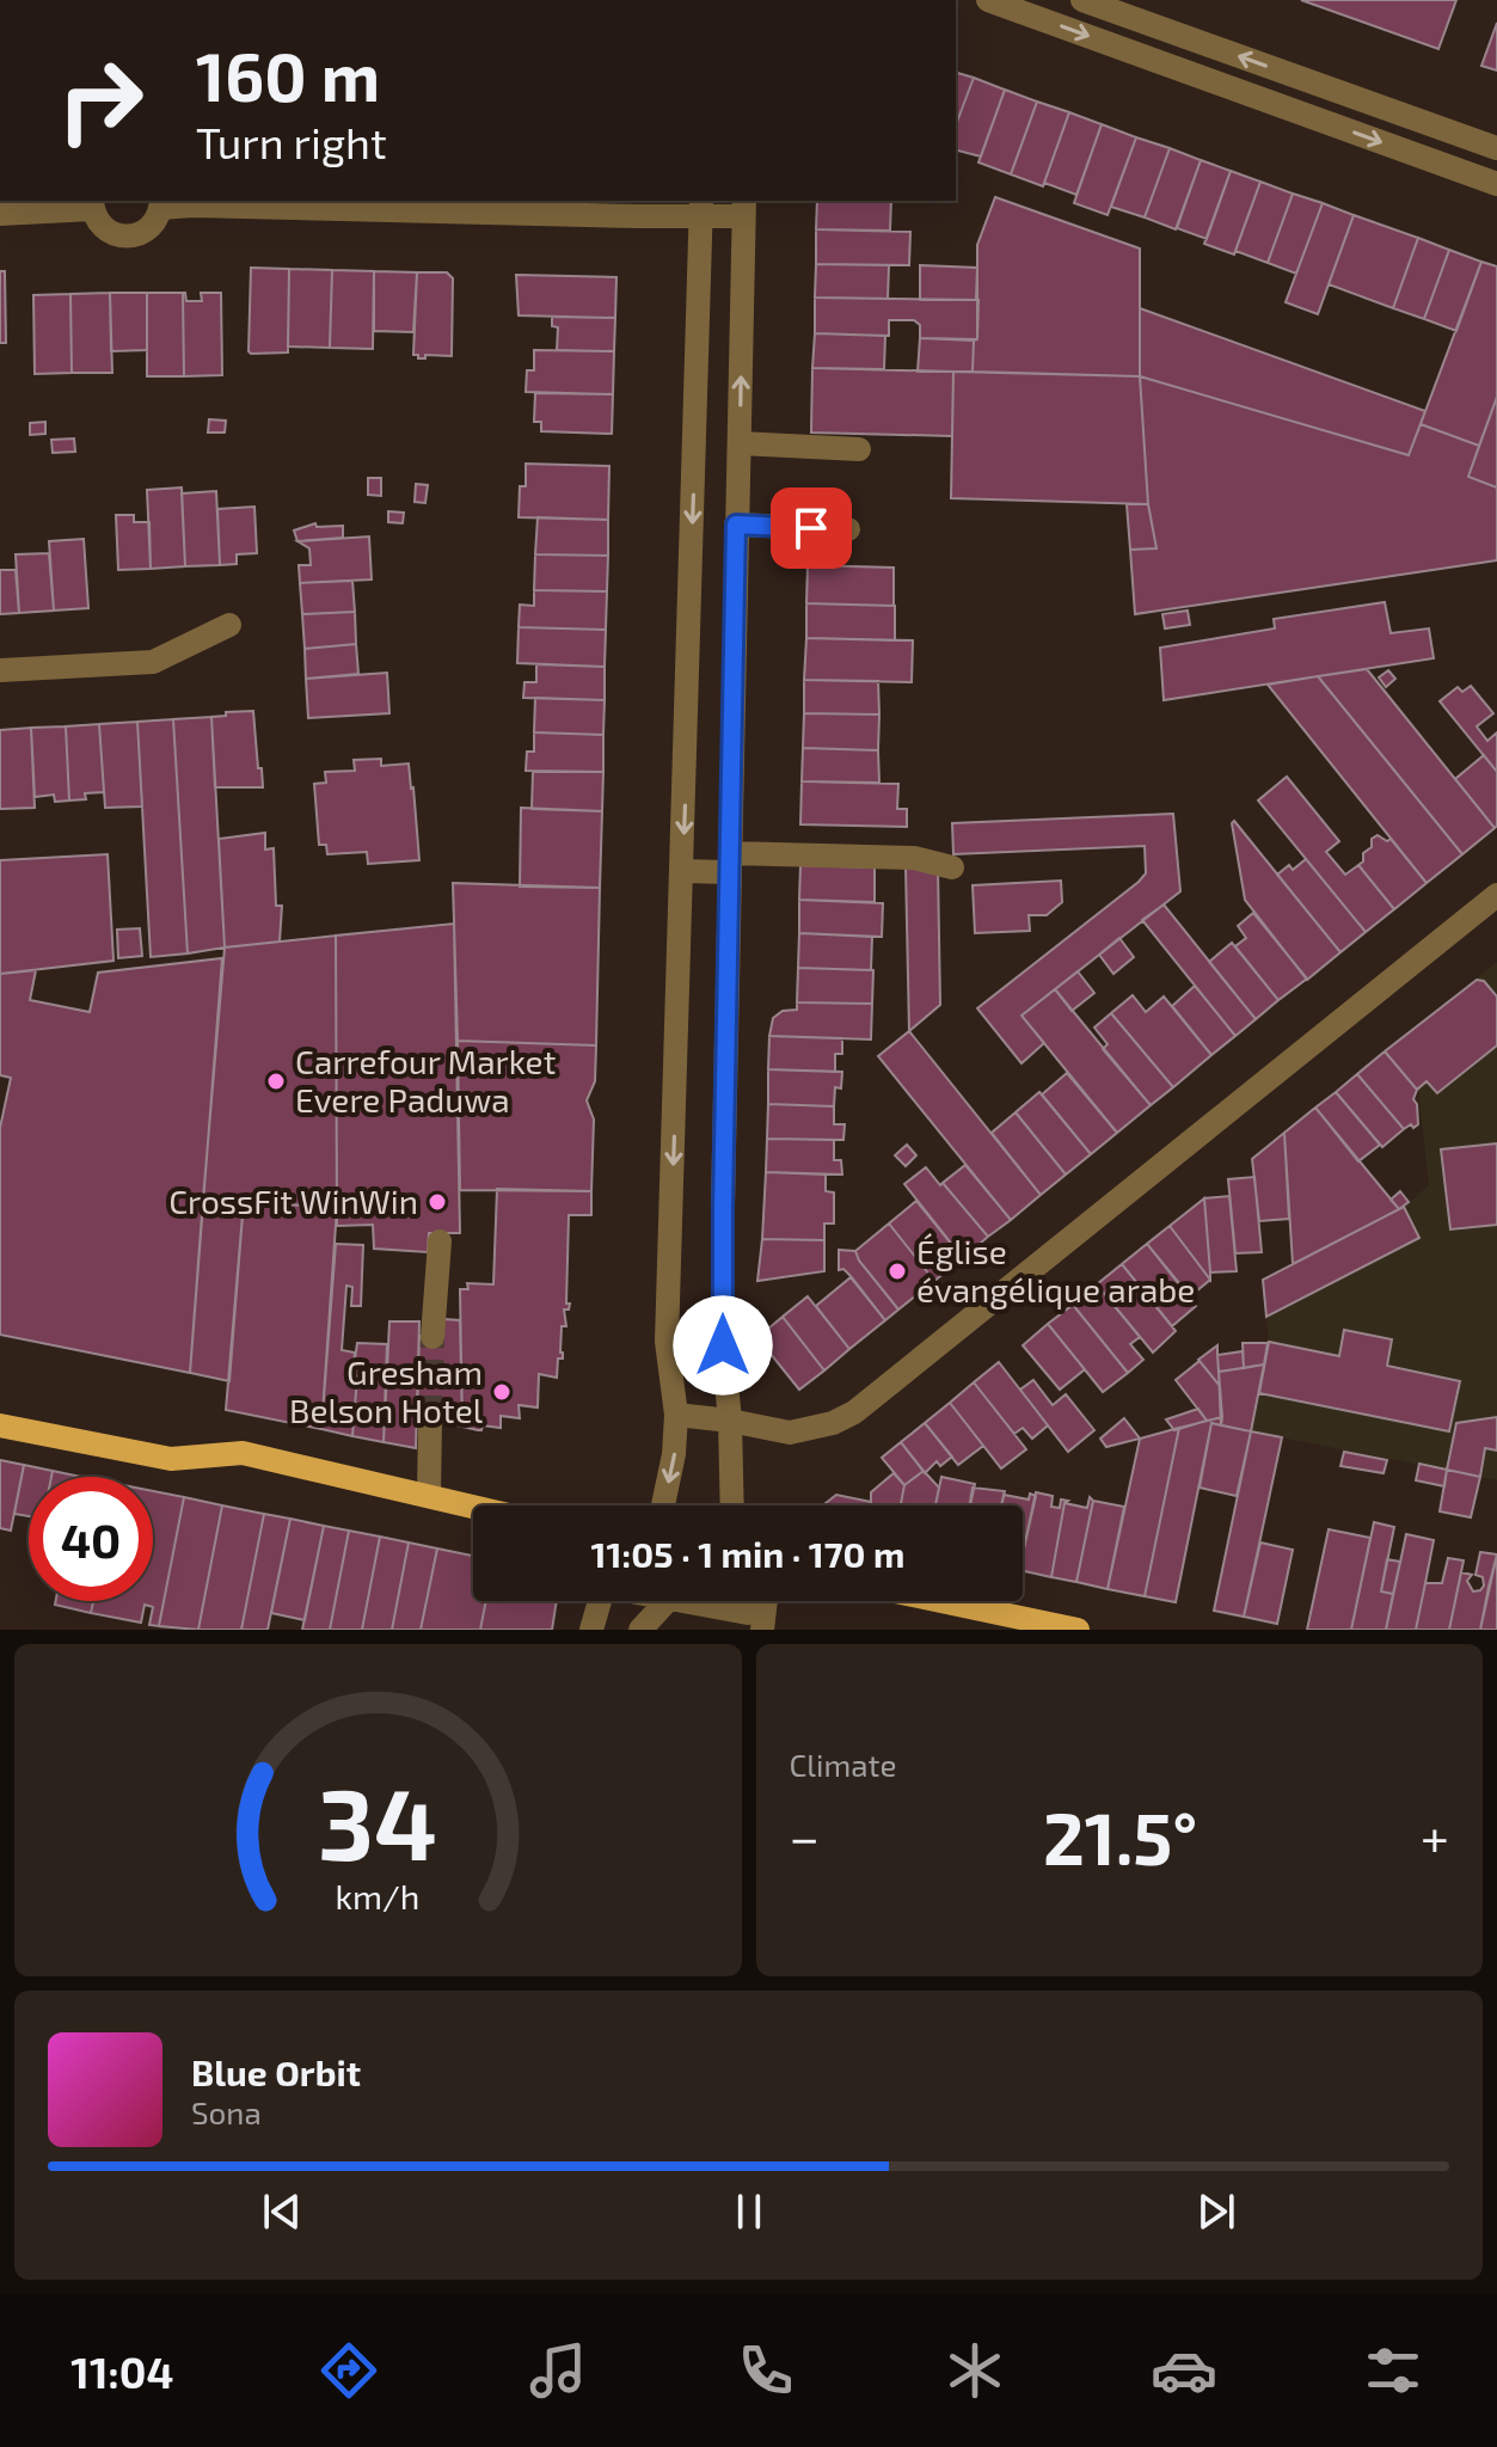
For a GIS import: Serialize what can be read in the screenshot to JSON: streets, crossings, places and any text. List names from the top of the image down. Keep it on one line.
{"places":["Carrefour Market Evere Paduwa","CrossFit WinWin","Église évangélique arabe","Gresham Belson Hotel"],"page":{"turn":["160 m","Turn right"],"limit":"40","trip":"11:05 · 1 min · 170 m","tile":"Climate","heat":["−","21.5°","+"],"song":["Blue Orbit","Sona"],"tabs":"11:04","gauge":["34","km/h"]}}
